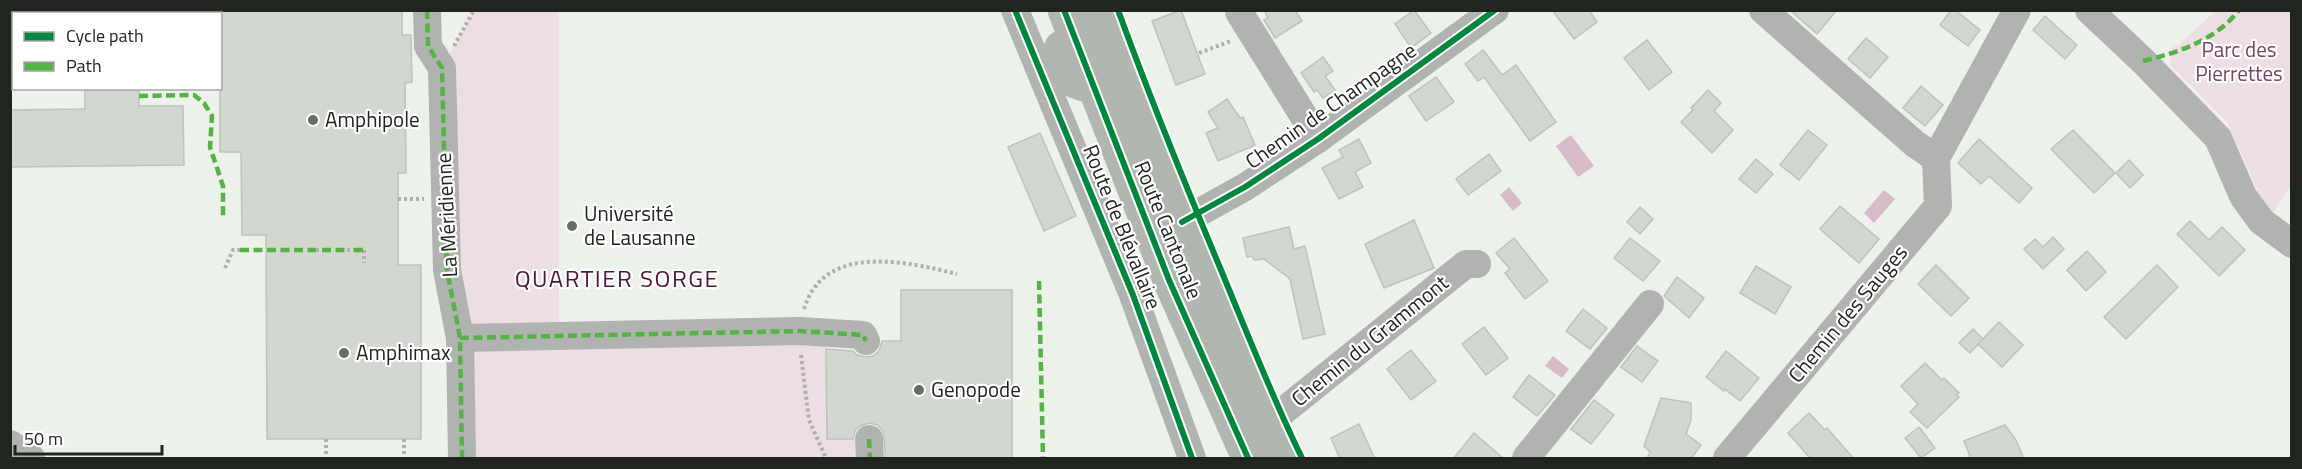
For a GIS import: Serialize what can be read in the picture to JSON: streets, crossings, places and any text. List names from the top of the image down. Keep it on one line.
{"streets":{"main road":["Route Cantonale"],"street":["Chemin de Champagne","La Méridienne","Route de Blévallaire","Chemin des Sauges","Chemin du Grammont"]},"crossings":[["Chemin de Champagne","Route Cantonale"],["Route Cantonale","Chemin du Grammont"]],"districts":["QUARTIER SORGE"],"parks":["Parc des Pierrettes"],"places":["Amphipole","Université de Lausanne","Amphimax","Genopode"],"legend":["Cycle path","Path"],"scale_bar":"50 m"}
